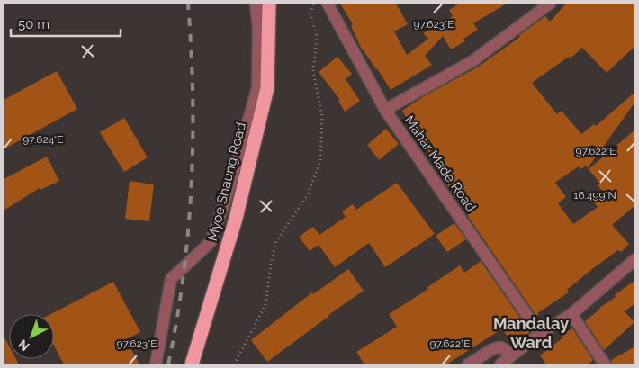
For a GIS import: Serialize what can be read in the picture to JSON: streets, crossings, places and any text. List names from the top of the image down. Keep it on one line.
{"streets":{"highway":["Myoe Shaung Road"],"street":["Mahar Made Road"]},"districts":["Mandalay Ward"],"scale_bar":"50 m","north":"bottom left","coordinates":["97.623°E","97.624°E","97.622°E","16.499°N"]}
